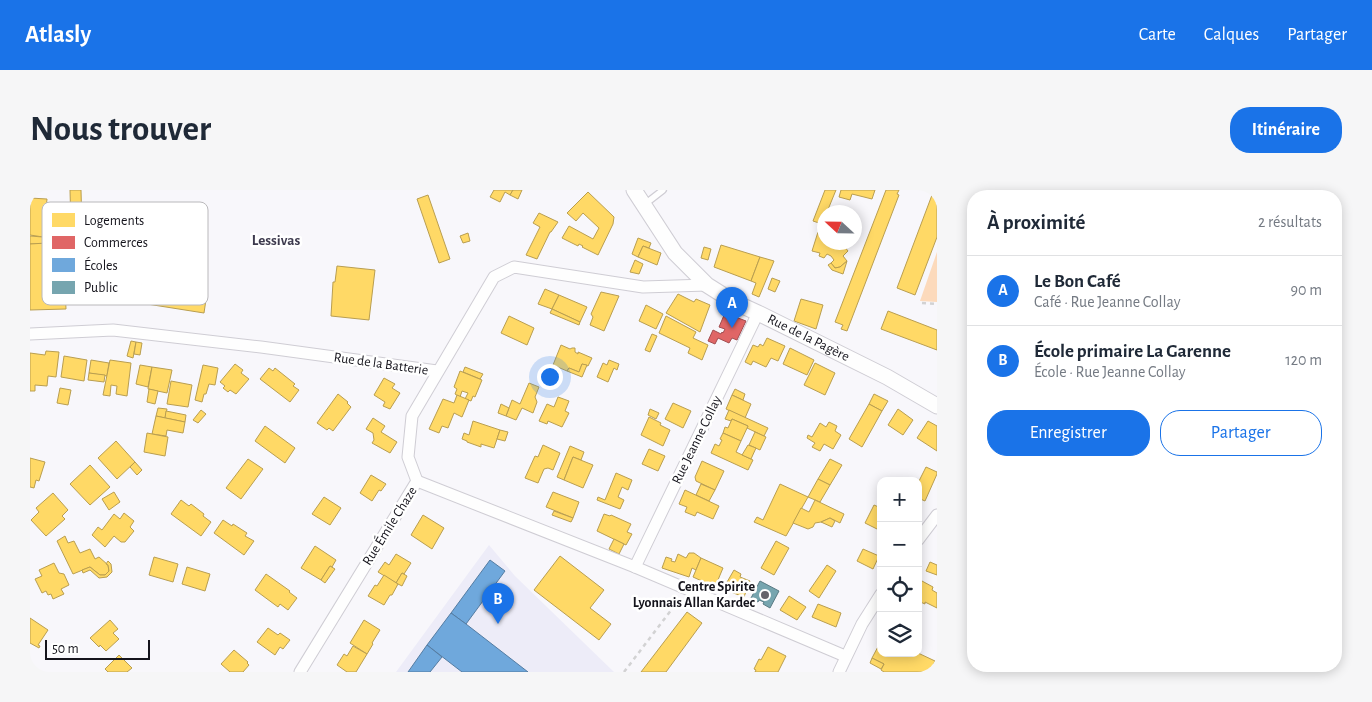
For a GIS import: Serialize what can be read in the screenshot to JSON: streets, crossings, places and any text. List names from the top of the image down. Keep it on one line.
{"streets":{"street":["Rue de la Pagère","Rue de la Batterie","Rue Jeanne Collay","Rue Émile Chaze"]},"crossings":[["Rue de la Pagère","Rue de la Batterie"],["Rue de la Pagère","Rue Jeanne Collay"],["Rue de la Batterie","Rue Émile Chaze"]],"districts":["Lessivas"],"places":["Centre Spirite Lyonnais Allan Kardec"],"legend":["Logements","Commerces","Écoles","Public"],"scale_bar":"50 m","north":"left","page":{"header":"Atlasly","nav":["Carte","Calques","Partager"],"buttons":["Itinéraire",["Enregistrer","Partager"]],"title":"Nous trouver","heading":["À proximité","2 résultats"],"list":[{"mark":"A","name":"Le Bon Café","note":"Café · Rue Jeanne Collay","value":"90 m"},{"mark":"B","name":"École primaire La Garenne","note":"École · Rue Jeanne Collay","value":"120 m"}],"pins":["A","B"],"map_buttons":["+","−"],"scale":"50 m"}}
